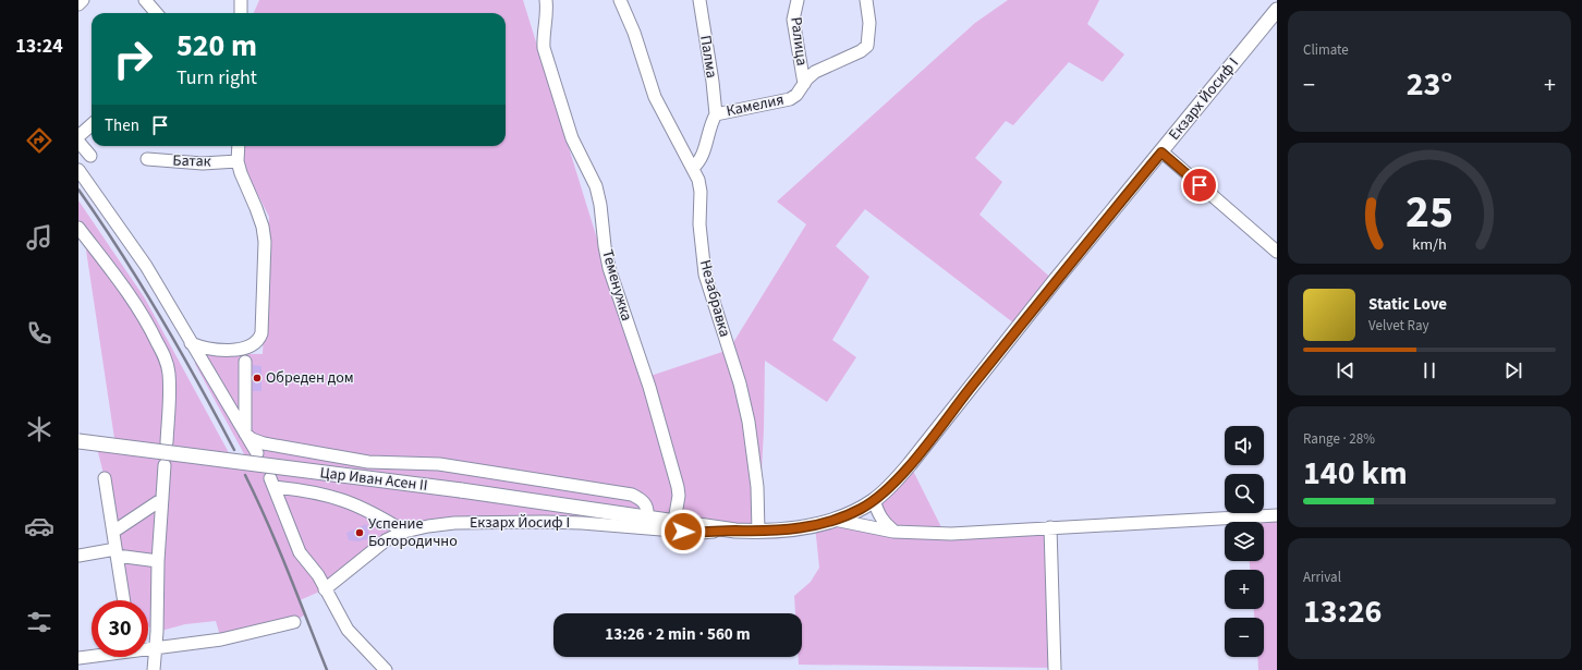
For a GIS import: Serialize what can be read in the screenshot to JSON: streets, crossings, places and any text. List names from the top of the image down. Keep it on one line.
{"streets":{"main road":["Екзарх Йосиф I","Цар Иван Асен II"],"street":["Ралица","Палма","Камелия","Батак","Теменужка","Незабравка"]},"crossings":[["Ралица","Камелия"],["Палма","Камелия"],["Екзарх Йосиф I","Теменужка"],["Екзарх Йосиф I","Незабравка"],["Екзарх Йосиф I","Цар Иван Асен II"],["Камелия","Незабравка"],["Теменужка","Цар Иван Асен II"]],"places":["Обреден дом","Успение Богородично"],"page":{"tabs":"13:24","tile":["Climate",["Range · 28%","140 km"],["Arrival","13:26"]],"turn":["520 m","Turn right"],"heat":["−","23°","+"],"then":"Then","song":["Static Love","Velvet Ray"],"map_buttons":["+","−"],"limit":"30","trip":"13:26 · 2 min · 560 m","gauge":["25","km/h"]}}
